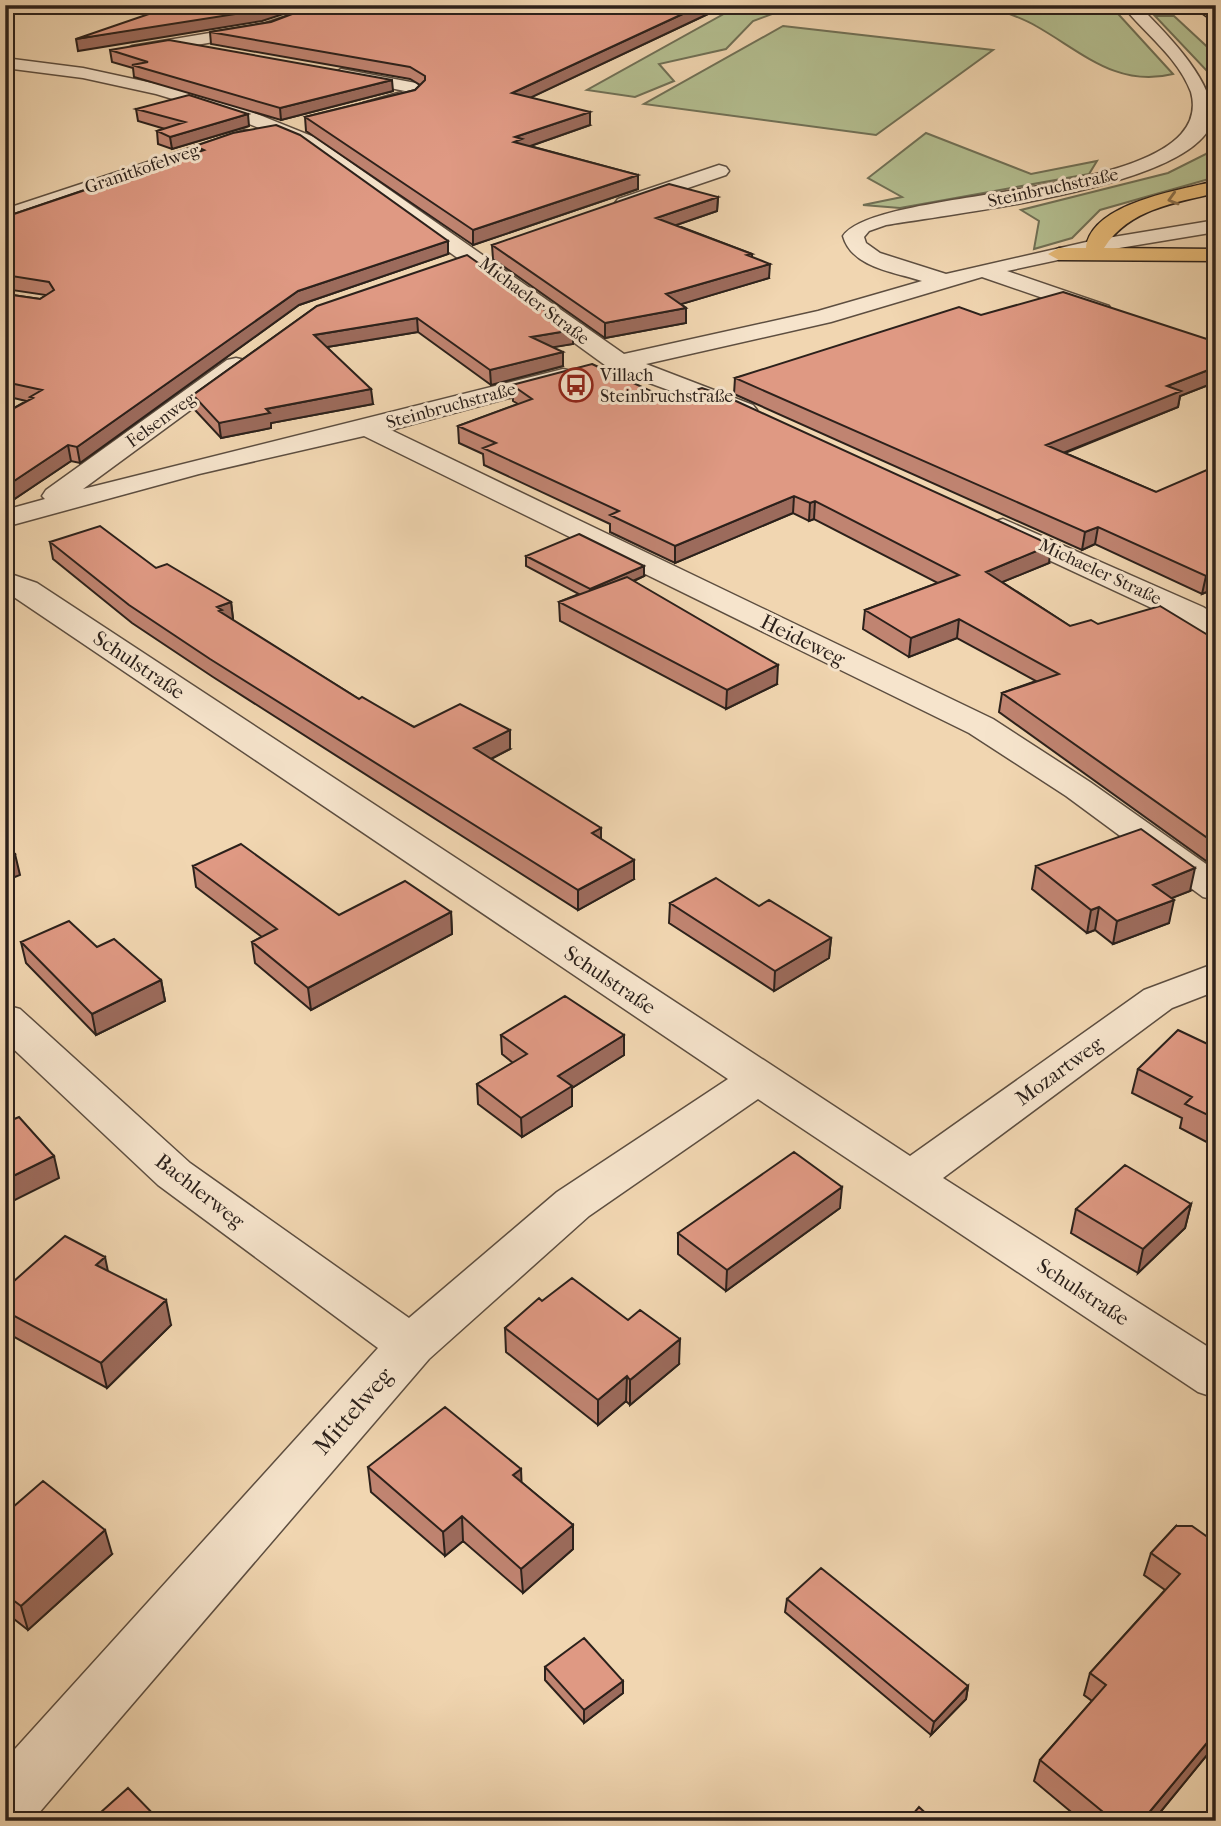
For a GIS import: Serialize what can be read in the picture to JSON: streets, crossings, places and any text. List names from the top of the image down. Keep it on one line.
{"streets":{"street":["Granitkofelweg","Steinbruchstraße","Michaeler Straße","Felsenweg","Heideweg","Schulstraße","Mozartweg","Bachlerweg","Mittelweg"]},"crossings":[["Granitkofelweg","Michaeler Straße"],["Steinbruchstraße","Michaeler Straße"],["Steinbruchstraße","Felsenweg"],["Steinbruchstraße","Heideweg"],["Schulstraße","Mozartweg"],["Schulstraße","Mittelweg"],["Bachlerweg","Mittelweg"]],"places":{"bus stop":["Villach Steinbruchstraße"]}}
